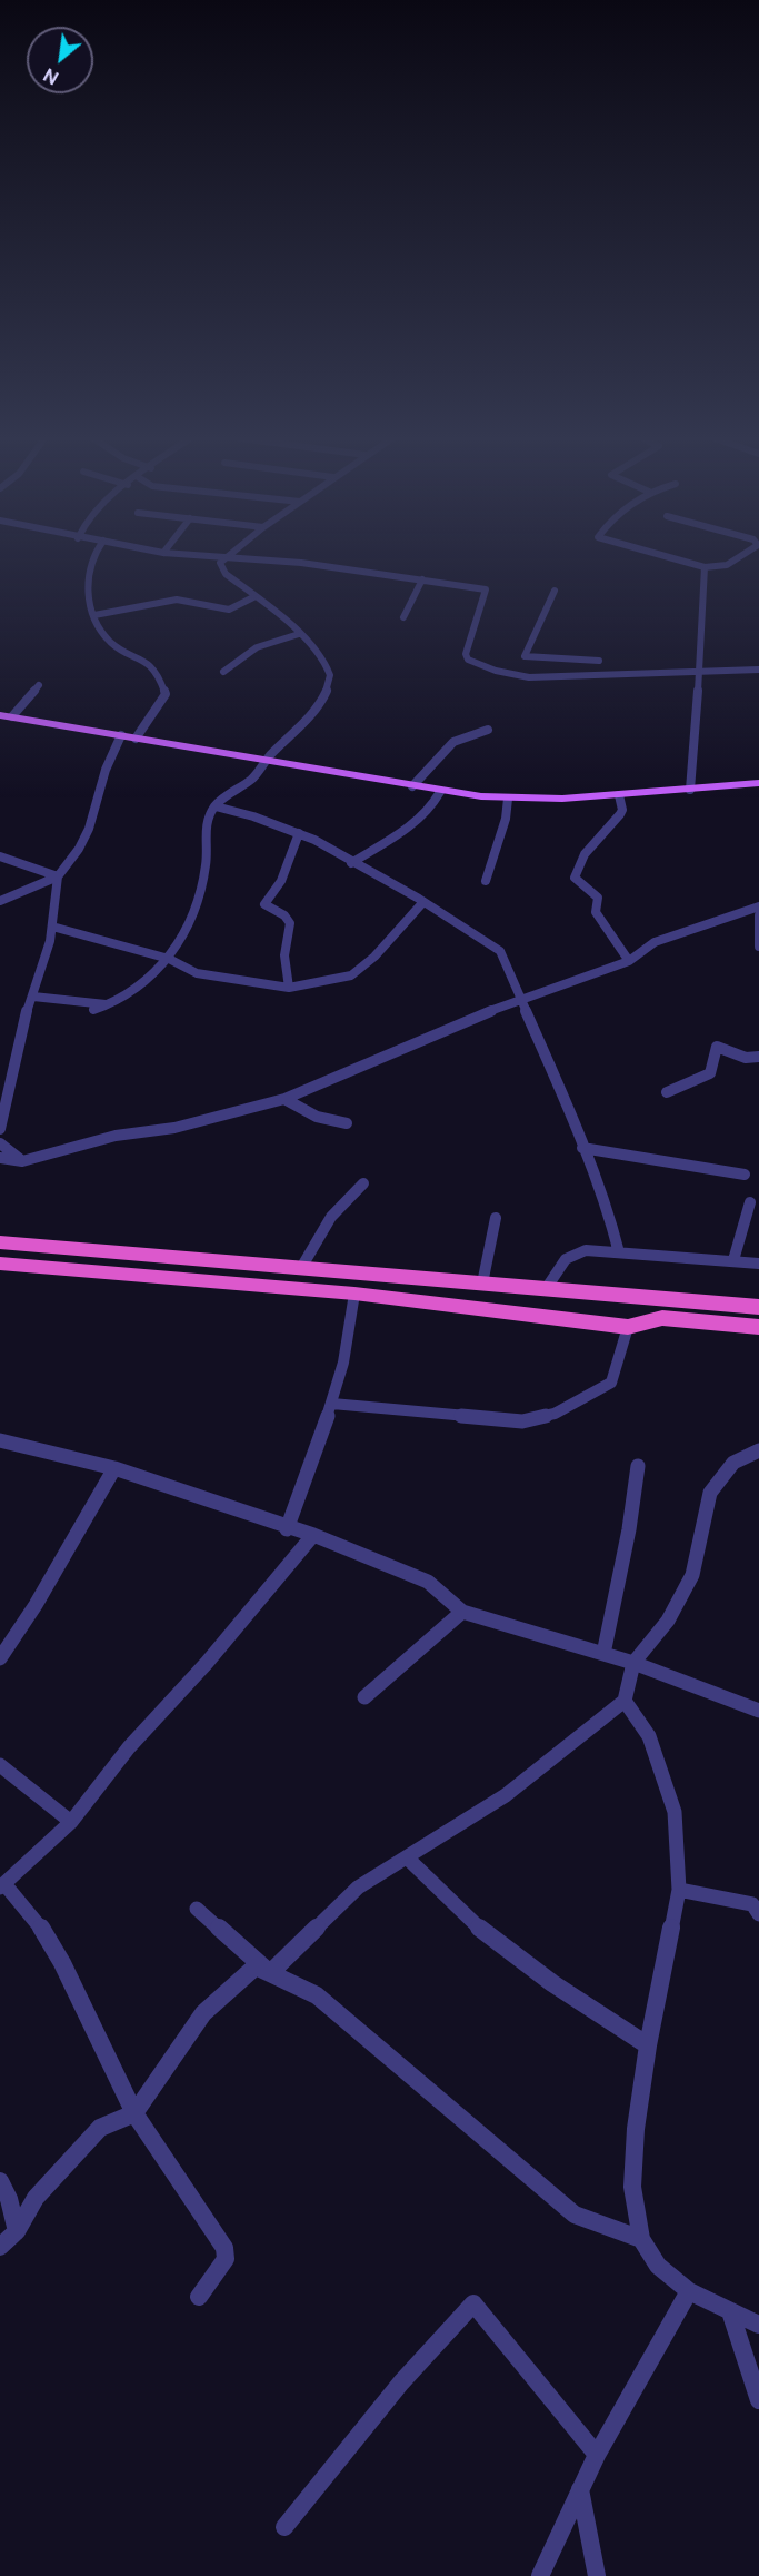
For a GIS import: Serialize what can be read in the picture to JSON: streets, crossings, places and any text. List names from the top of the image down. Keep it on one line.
{"north":"bottom left"}
